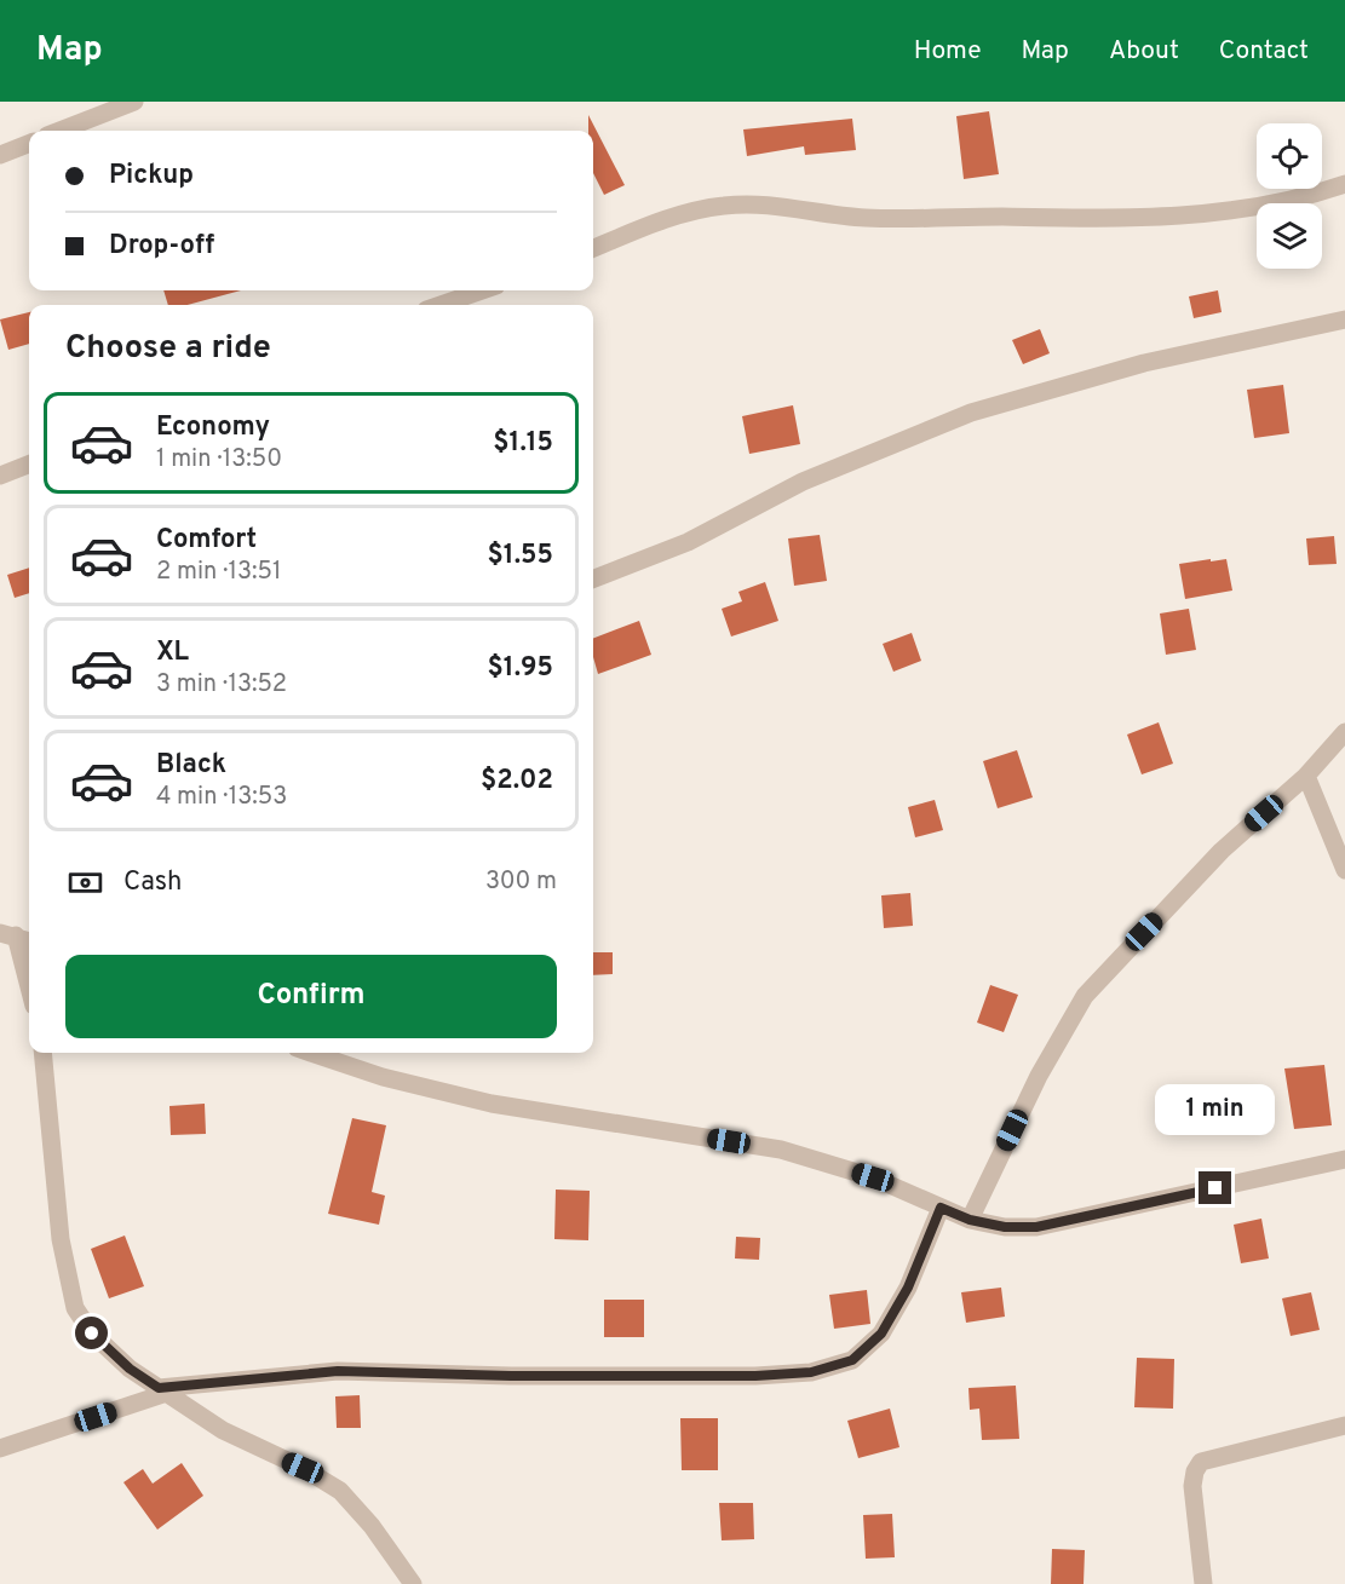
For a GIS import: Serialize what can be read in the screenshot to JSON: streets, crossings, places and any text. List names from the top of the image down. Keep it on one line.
{"page":{"header":"Map","nav":["Home","Map","About","Contact"],"banner":["Pickup","Drop-off"],"heading":"Choose a ride","list":[{"name":"Economy","note":"1 min · 13:50","value":"$1.15"},{"name":"Comfort","note":"2 min · 13:51","value":"$1.55"},{"name":"XL","note":"3 min · 13:52","value":"$1.95"},{"name":"Black","note":"4 min · 13:53","value":"$2.02"}],"pay":["Cash","300 m"],"buttons":"Confirm","bubble":"1 min"}}
